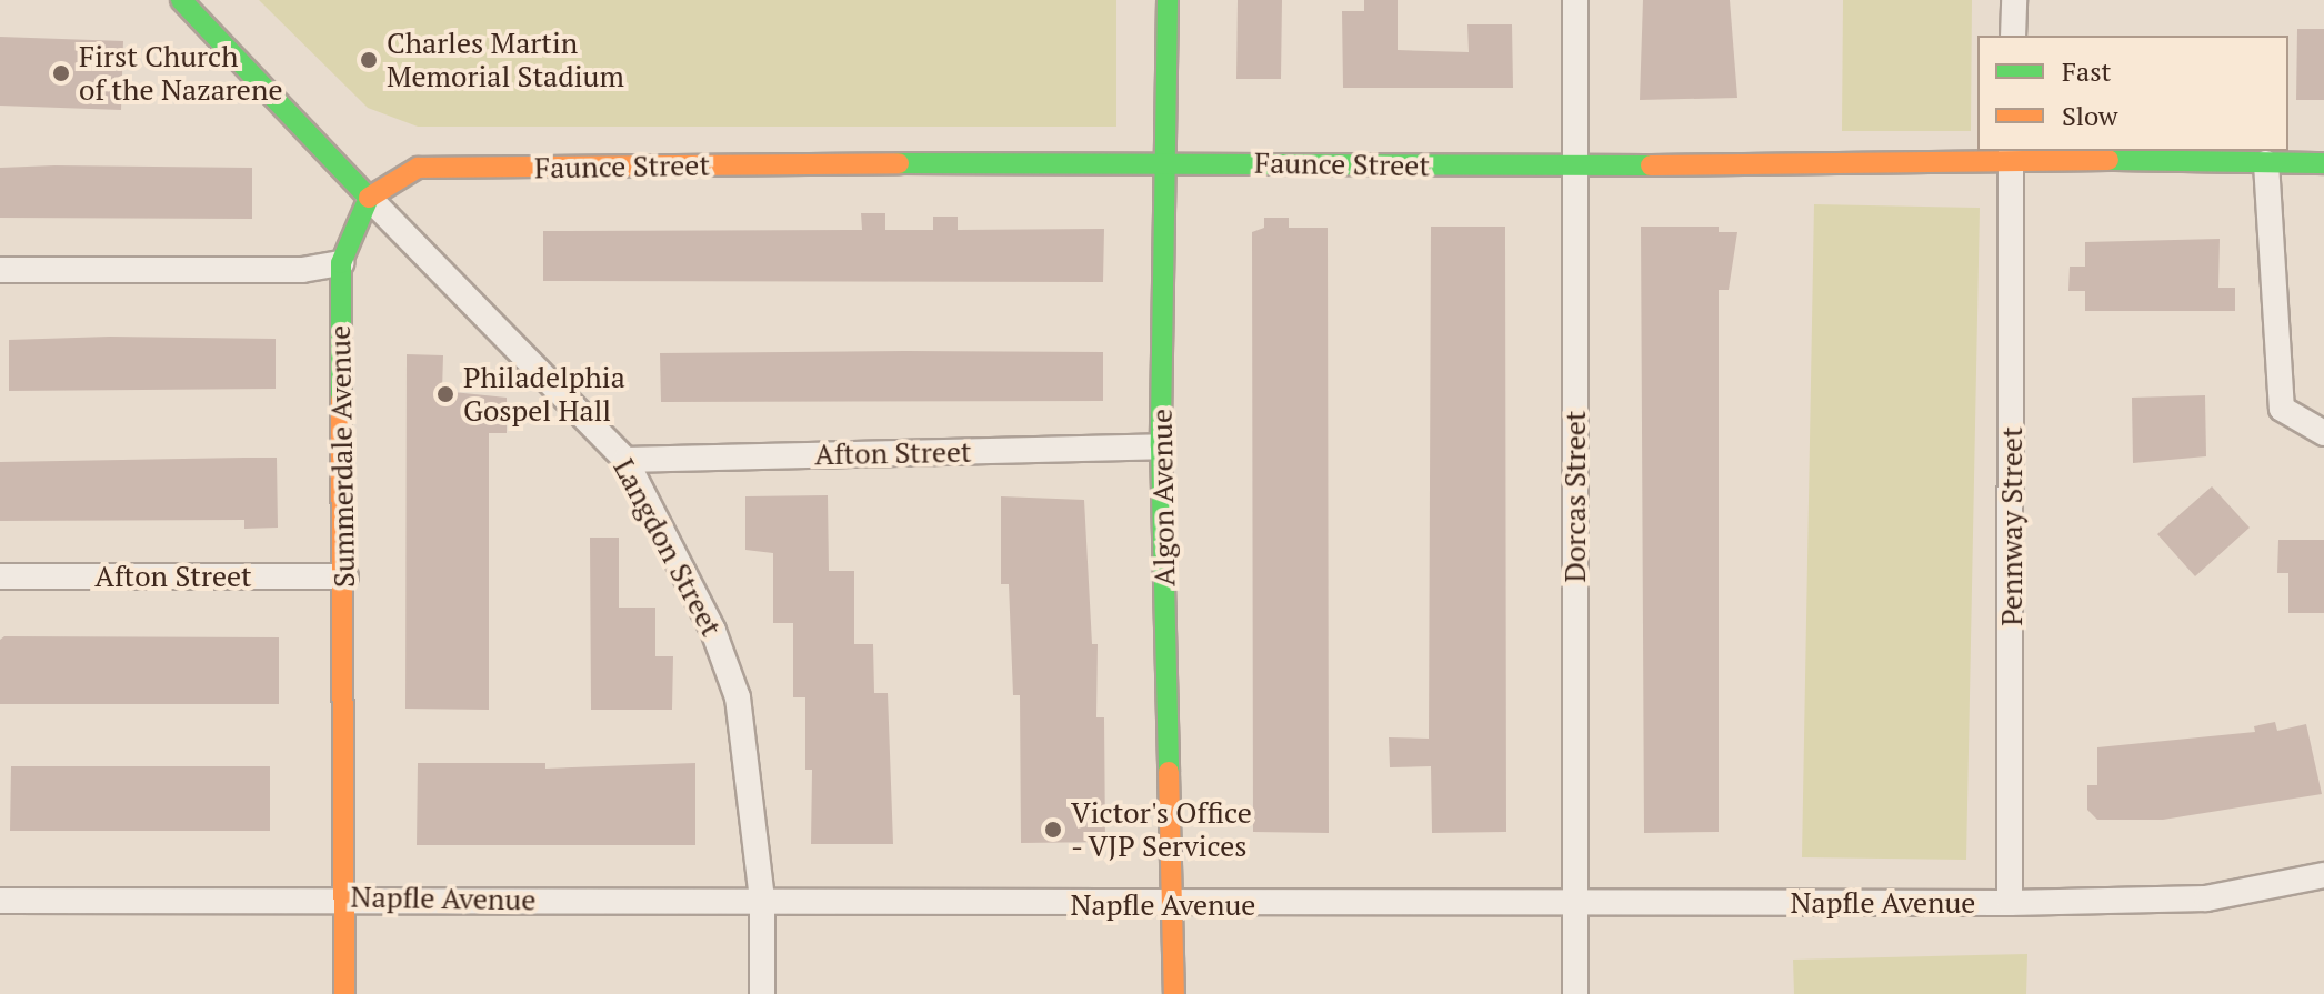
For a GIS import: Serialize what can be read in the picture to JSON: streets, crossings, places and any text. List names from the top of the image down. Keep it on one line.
{"streets":{"street":["Faunce Street","Afton Street","Summerdale Avenue","Dorcas Street","Algon Avenue","Pennway Street","Langdon Street","Napfle Avenue"]},"crossings":[["Faunce Street","Summerdale Avenue"],["Faunce Street","Dorcas Street"],["Faunce Street","Algon Avenue"],["Faunce Street","Pennway Street"],["Faunce Street","Langdon Street"],["Afton Street","Summerdale Avenue"],["Afton Street","Algon Avenue"],["Afton Street","Langdon Street"],["Summerdale Avenue","Langdon Street"],["Summerdale Avenue","Napfle Avenue"],["Dorcas Street","Napfle Avenue"],["Algon Avenue","Napfle Avenue"],["Pennway Street","Napfle Avenue"],["Langdon Street","Napfle Avenue"]],"places":["Charles Martin Memorial Stadium","First Church of the Nazarene","Philadelphia Gospel Hall","Victor's Office - VJP Services"],"legend":["Fast","Slow"]}
